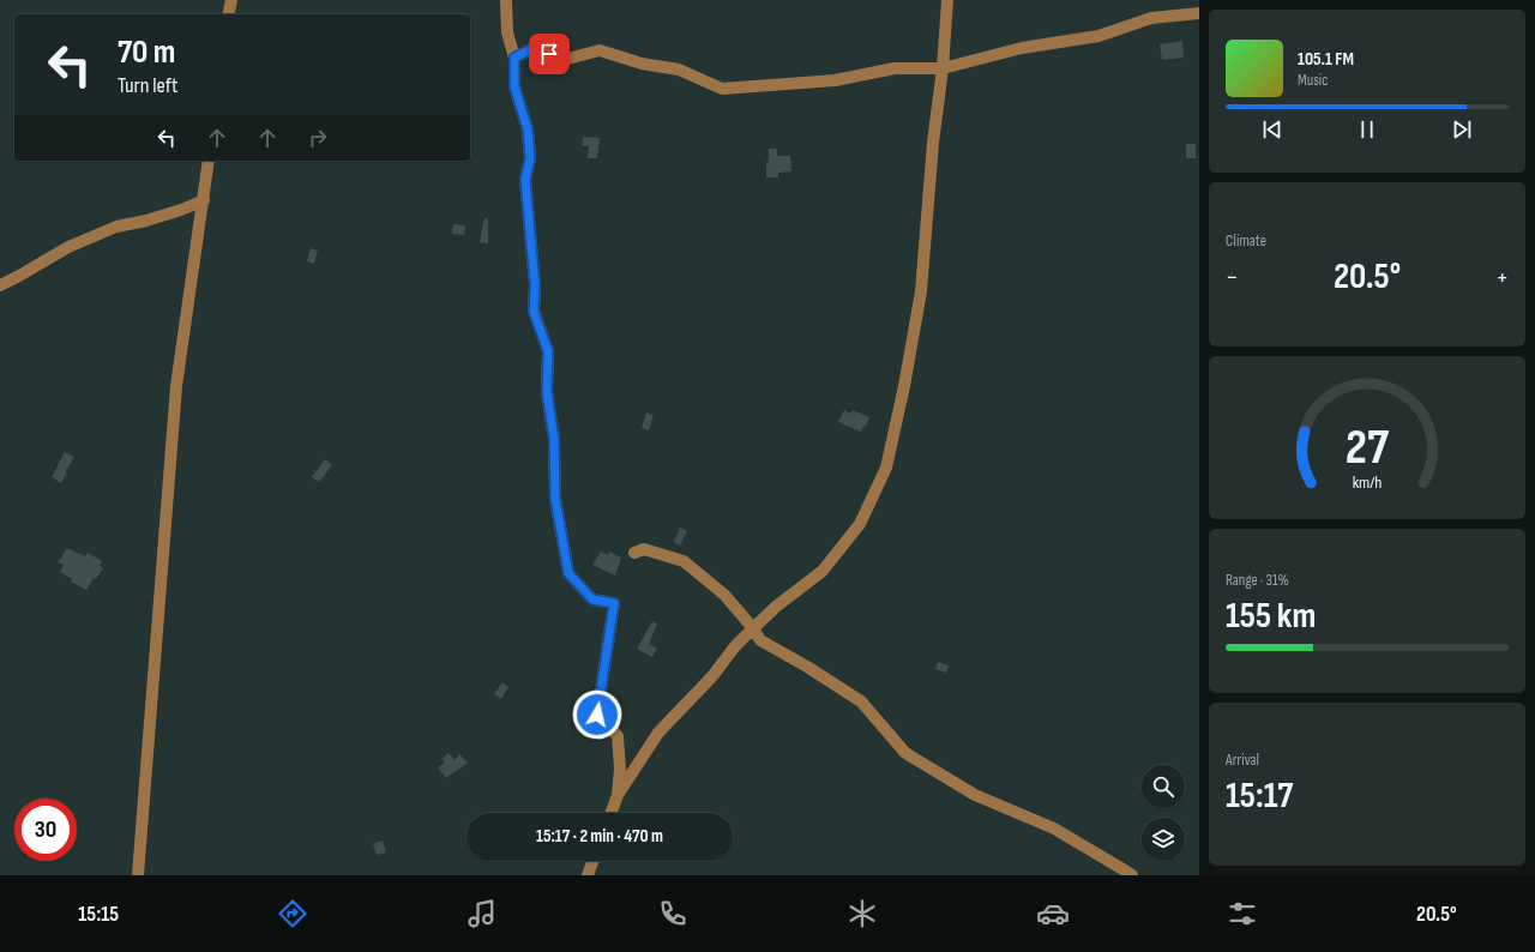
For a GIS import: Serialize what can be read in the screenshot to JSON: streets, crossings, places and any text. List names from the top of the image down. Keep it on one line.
{"page":{"turn":["70 m","Turn left"],"song":["105.1 FM","Music"],"tile":["Climate",["Range · 31%","155 km"],["Arrival","15:17"]],"heat":["−","20.5°","+"],"limit":"30","trip":"15:17 · 2 min · 470 m","tabs":["15:15","20.5°"],"gauge":["27","km/h"]}}
